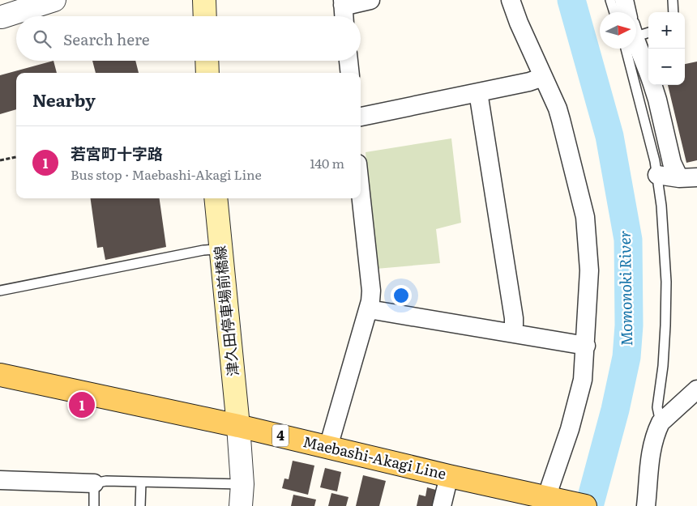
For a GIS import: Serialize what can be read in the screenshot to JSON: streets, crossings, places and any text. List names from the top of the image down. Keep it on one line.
{"streets":{"main road":["津久田停車場前橋線","4","Maebashi-Akagi Line"]},"crossings":[["津久田停車場前橋線","Maebashi-Akagi Line"],["4","Maebashi-Akagi Line"]],"water":["Momonoki River"],"north":"right","page":{"map_buttons":["+","−"],"search":"Search here","heading":"Nearby","list":[{"mark":"1","name":"若宮町十字路","note":"Bus stop · Maebashi-Akagi Line","value":"140 m"}],"pins":"1"}}
